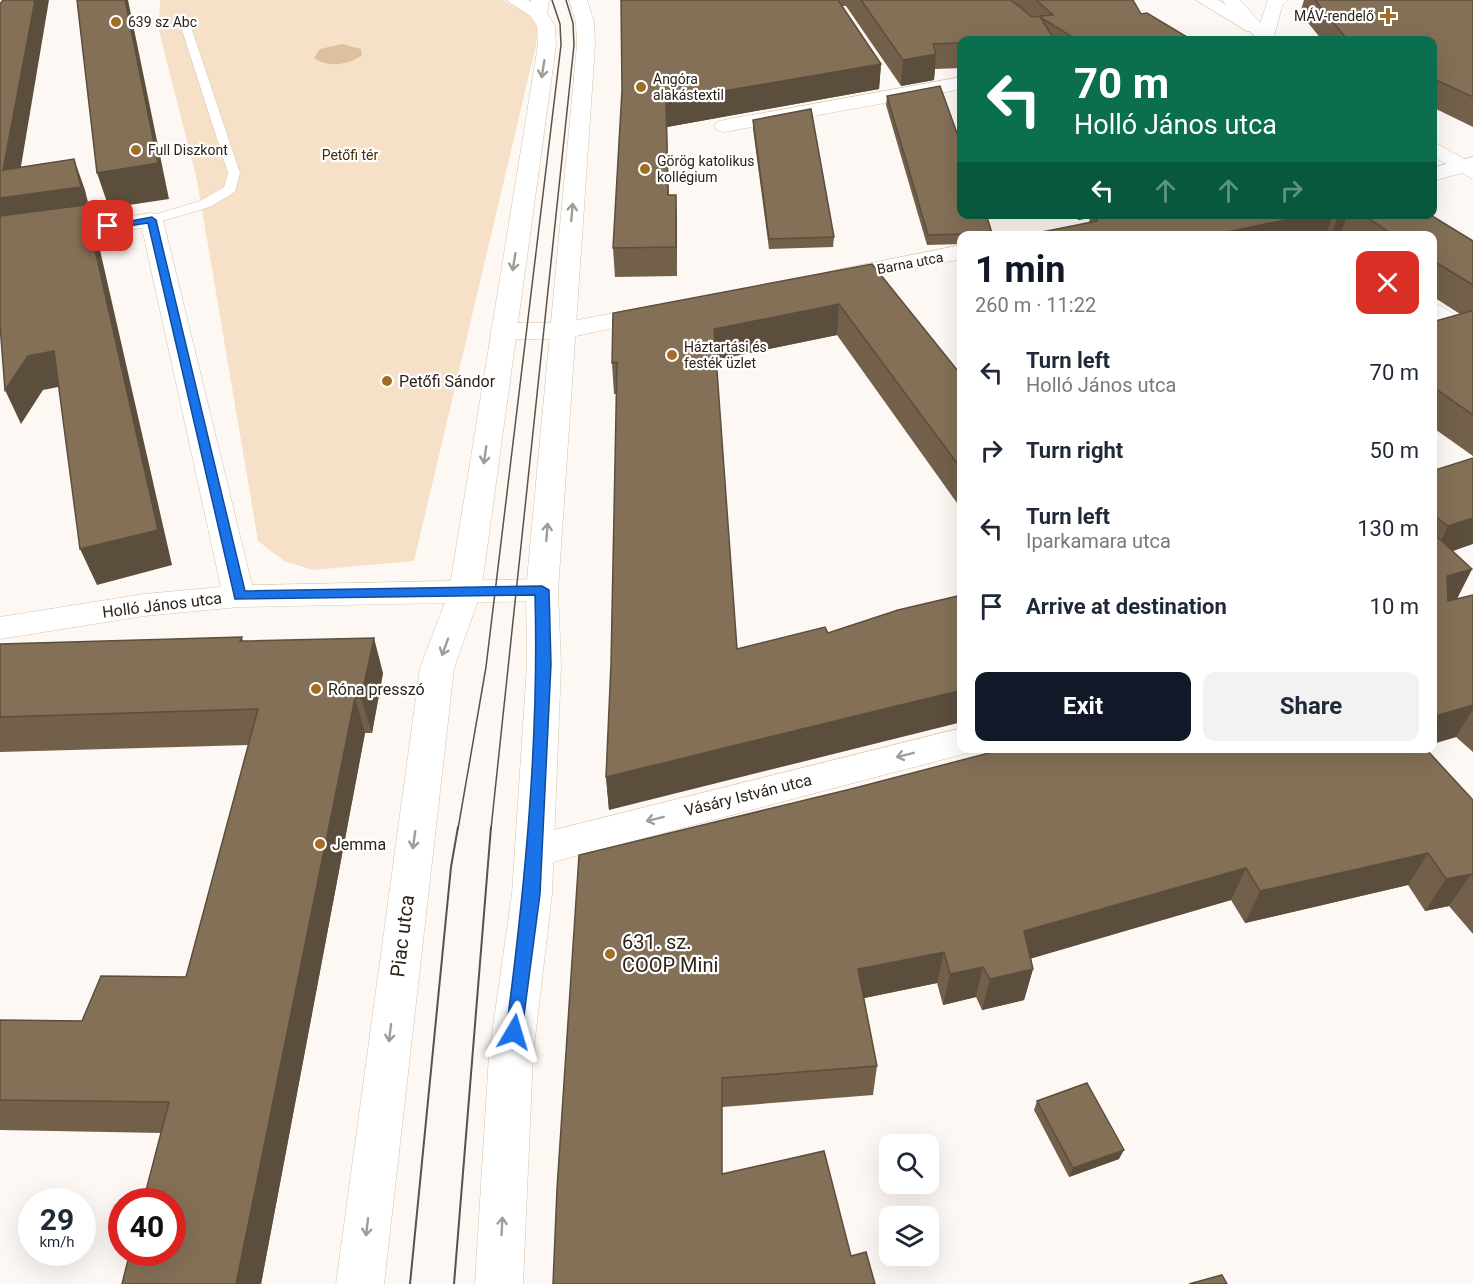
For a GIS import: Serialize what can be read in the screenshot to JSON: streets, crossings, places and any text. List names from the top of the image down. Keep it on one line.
{"streets":{"street":["Barna utca","Holló János utca","Vásáry István utca","Piac utca"]},"crossings":[["Holló János utca","Piac utca"]],"one_way":["Vásáry István utca"],"parks":["Petőfi tér"],"places":{"health":["MÁV-rendelő"],"other":["639 sz Abc","Angóra alakástextil","Full Diszkont","Görög katolikus kollégium","Háztartási és festék üzlet","Petőfi Sándor","Róna presszó","Jemma","631. sz. COOP Mini"]},"page":{"turn":["70 m","Holló János utca"],"heading":["1 min","260 m · 11:22"],"list":[{"name":"Turn left","note":"Holló János utca","value":"70 m"},{"name":"Turn right","value":"50 m"},{"name":"Turn left","note":"Iparkamara utca","value":"130 m"},{"name":"Arrive at destination","value":"10 m"}],"buttons":["Exit","Share"],"speed":"29 km/h","limit":"40"}}
